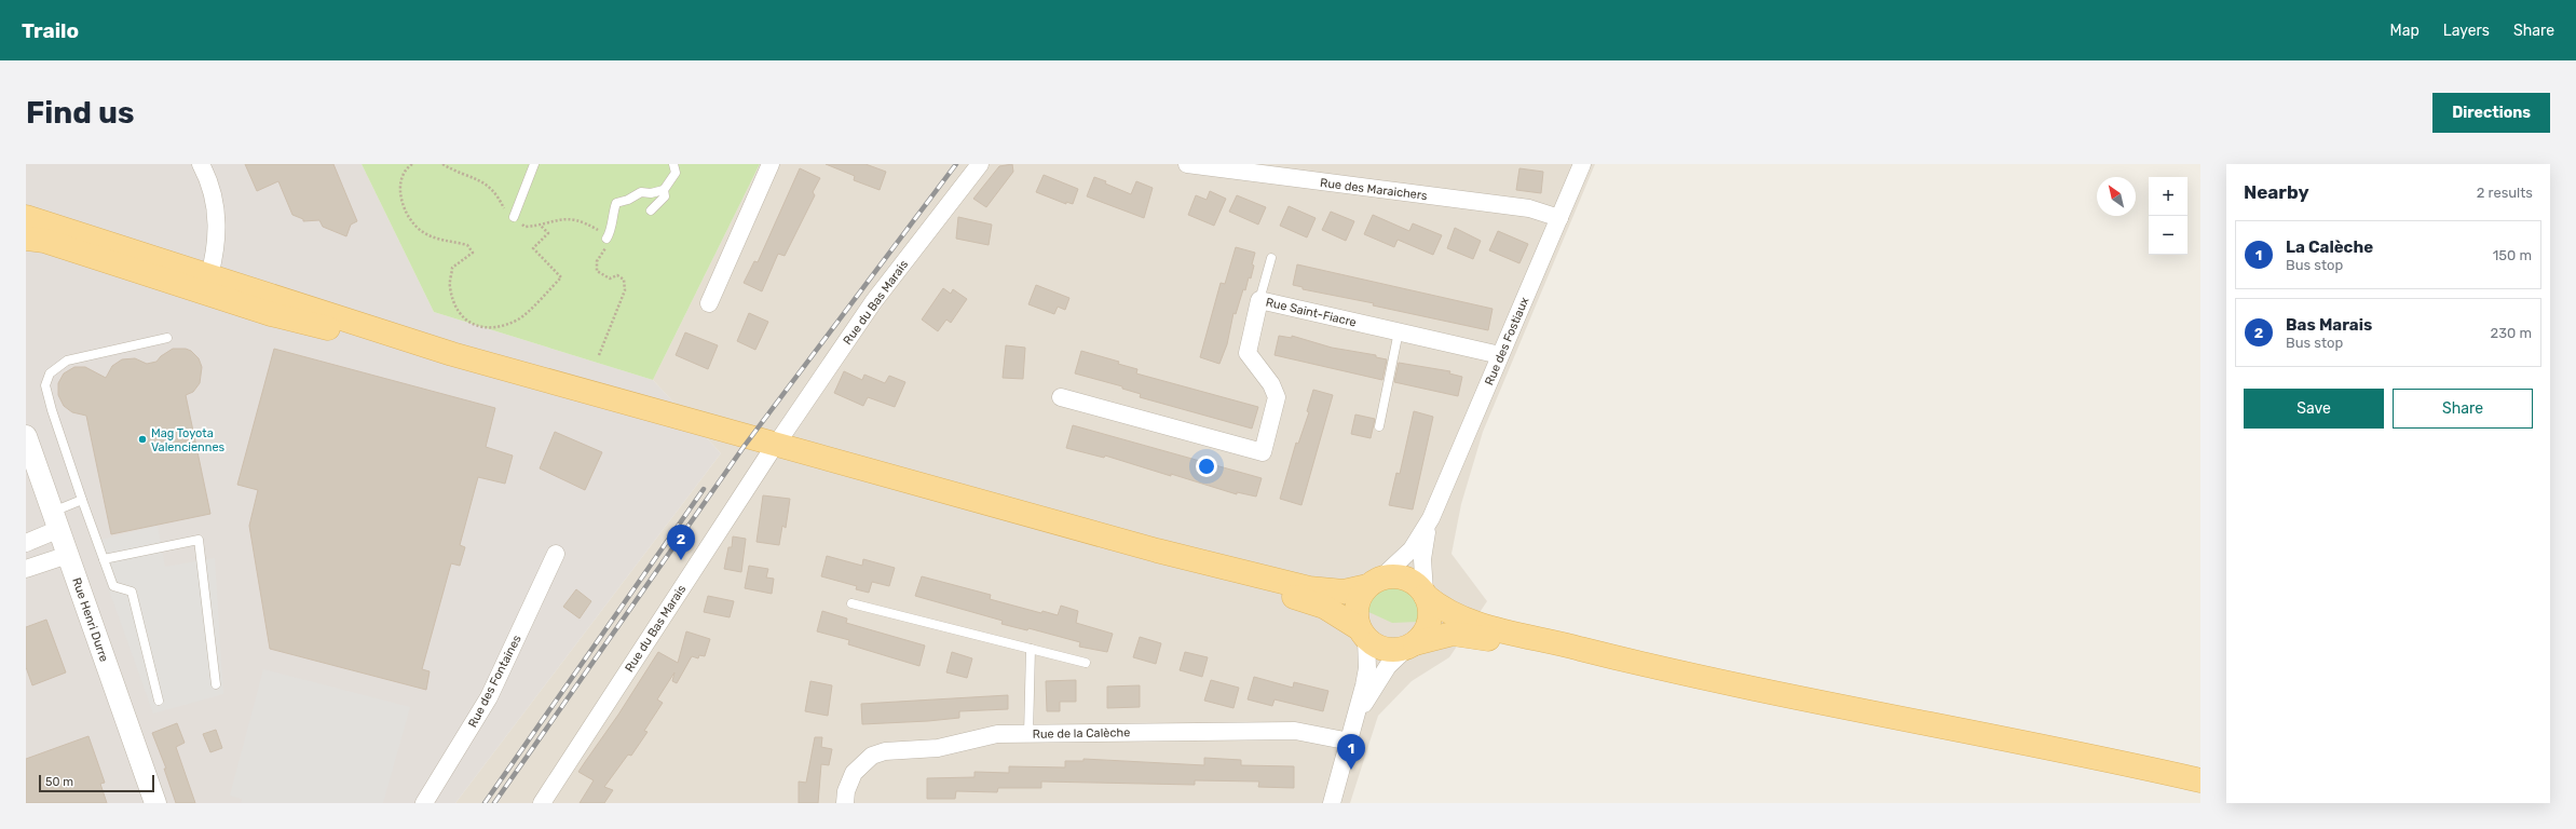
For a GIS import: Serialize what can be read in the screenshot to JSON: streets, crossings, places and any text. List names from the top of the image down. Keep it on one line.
{"streets":{"street":["Rue des Maraichers","Rue du Bas Marais","Rue Saint-Fiacre","Rue des Fostiaux","Rue Henri Durre","Rue des Fontaines","Rue de la Calèche"]},"crossings":[["Rue des Maraichers","Rue des Fostiaux"],["Rue Saint-Fiacre","Rue des Fostiaux"]],"places":["Mag Toyota Valenciennes"],"scale_bar":"50 m","north":"top left","page":{"header":"Trailo","nav":["Map","Layers","Share"],"buttons":["Directions",["Save","Share"]],"title":"Find us","heading":["Nearby","2 results"],"map_buttons":["+","−"],"list":[{"mark":"1","name":"La Calèche","note":"Bus stop","value":"150 m"},{"mark":"2","name":"Bas Marais","note":"Bus stop","value":"230 m"}],"pins":["2","1"],"scale":"50 m"}}
